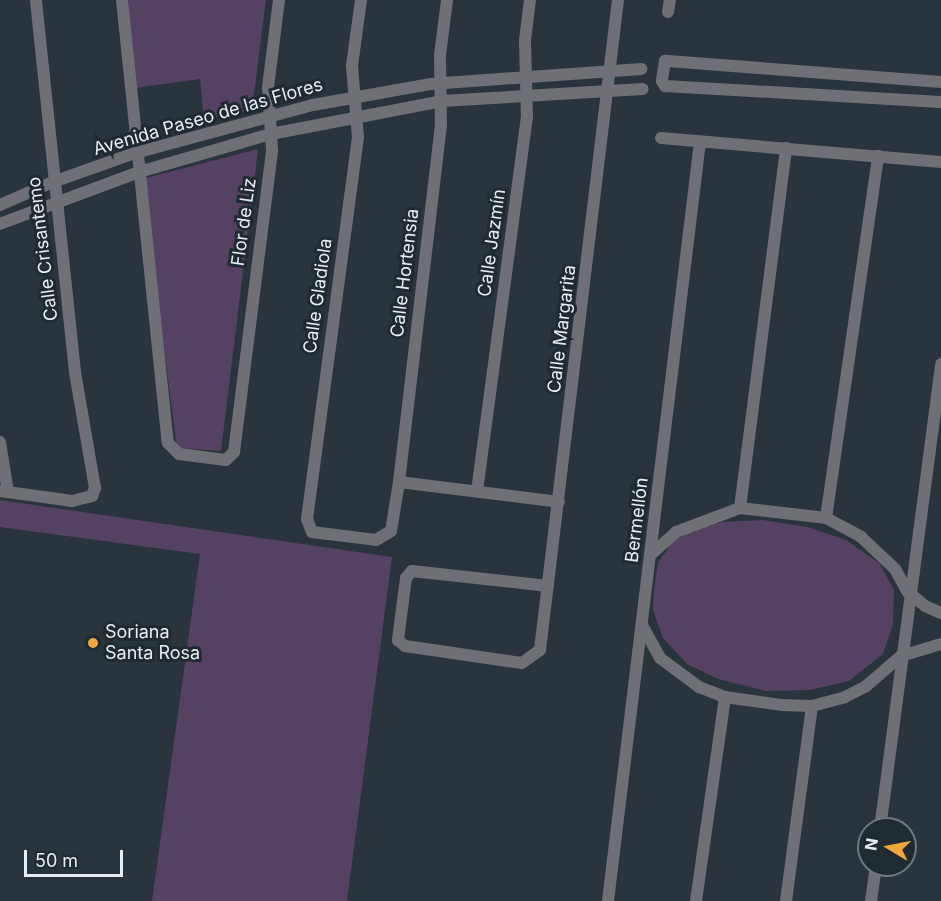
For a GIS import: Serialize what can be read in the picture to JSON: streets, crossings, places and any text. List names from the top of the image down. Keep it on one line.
{"streets":{"street":["Avenida Paseo de las Flores","Flor de Liz","Calle Jazmín","Calle Crisantemo","Calle Hortensia","Calle Gladiola","Calle Margarita","Bermellón"]},"crossings":[["Avenida Paseo de las Flores","Flor de Liz"],["Avenida Paseo de las Flores","Calle Jazmín"],["Avenida Paseo de las Flores","Calle Crisantemo"],["Avenida Paseo de las Flores","Calle Hortensia"],["Avenida Paseo de las Flores","Calle Gladiola"],["Avenida Paseo de las Flores","Calle Margarita"],["Calle Hortensia","Calle Gladiola"]],"places":["Soriana Santa Rosa"],"scale_bar":"50 m","north":"left"}
